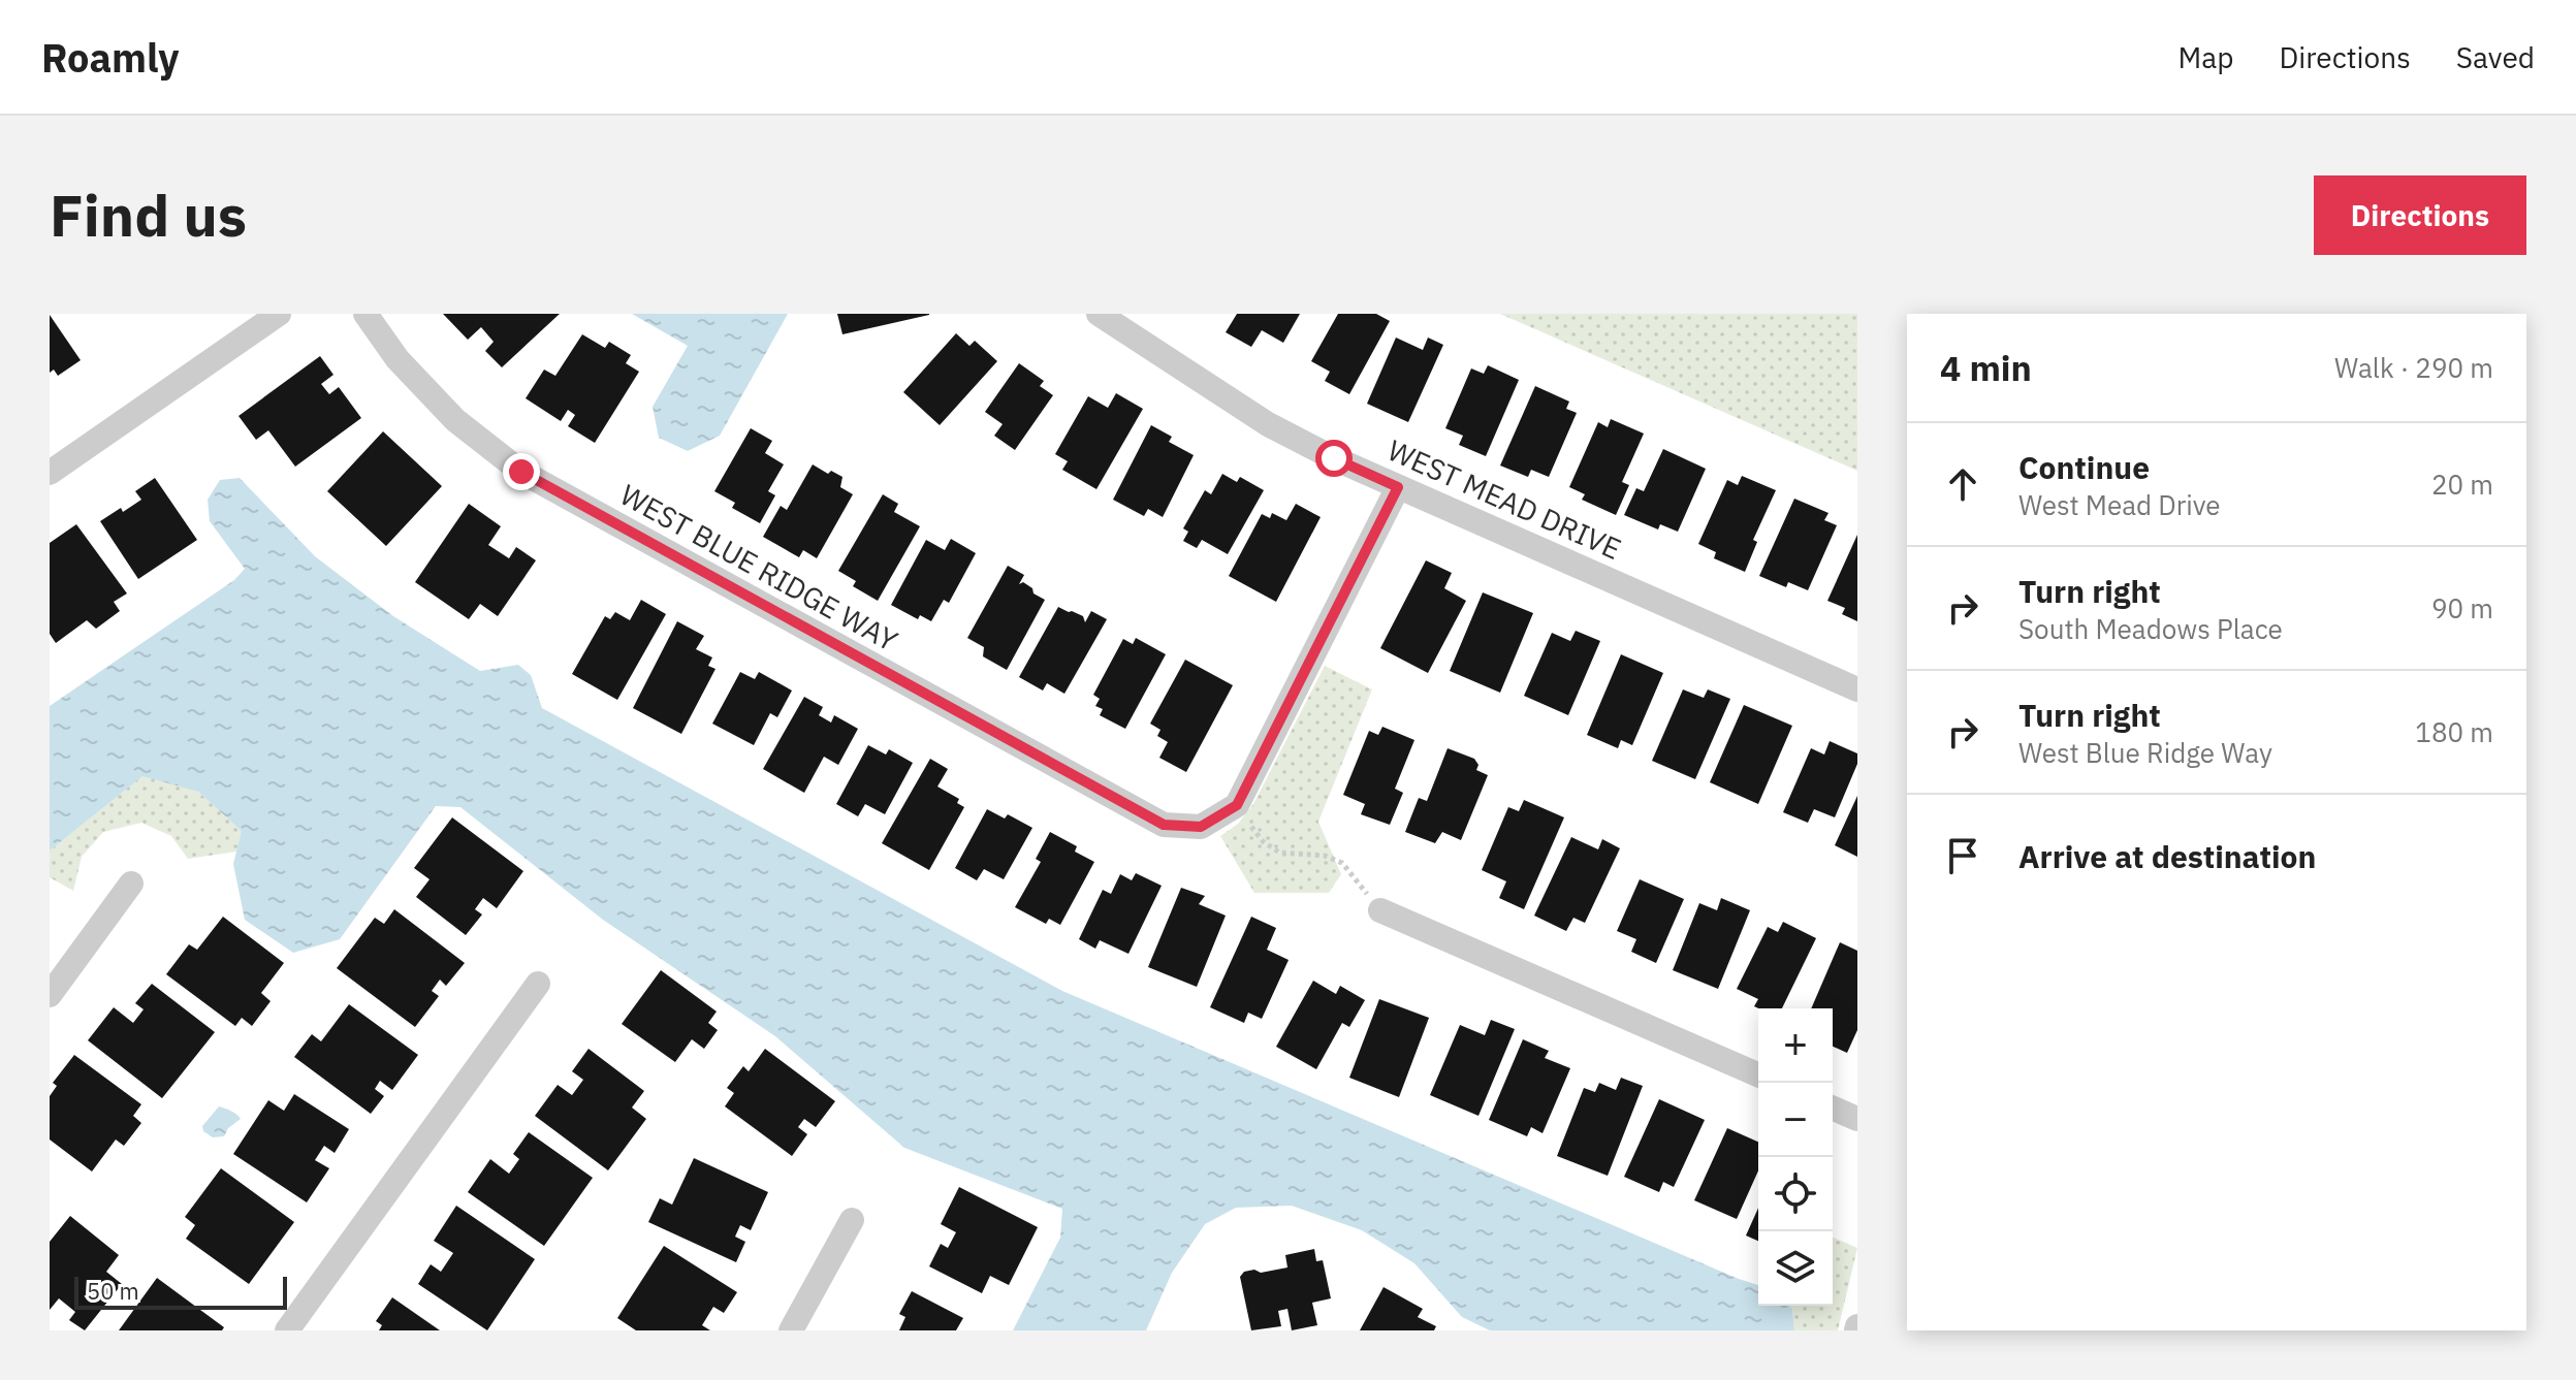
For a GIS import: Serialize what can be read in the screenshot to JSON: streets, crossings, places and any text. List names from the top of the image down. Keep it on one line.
{"streets":{"street":["WEST MEAD DRIVE","WEST BLUE RIDGE WAY"]},"scale_bar":"50 m","page":{"header":"Roamly","nav":["Map","Directions","Saved"],"buttons":"Directions","title":"Find us","heading":["4 min","Walk · 290 m"],"list":[["Continue","West Mead Drive","20 m"],["Turn right","South Meadows Place","90 m"],["Turn right","West Blue Ridge Way","180 m"],"Arrive at destination"],"map_buttons":["+","−"],"scale":"50 m"}}
